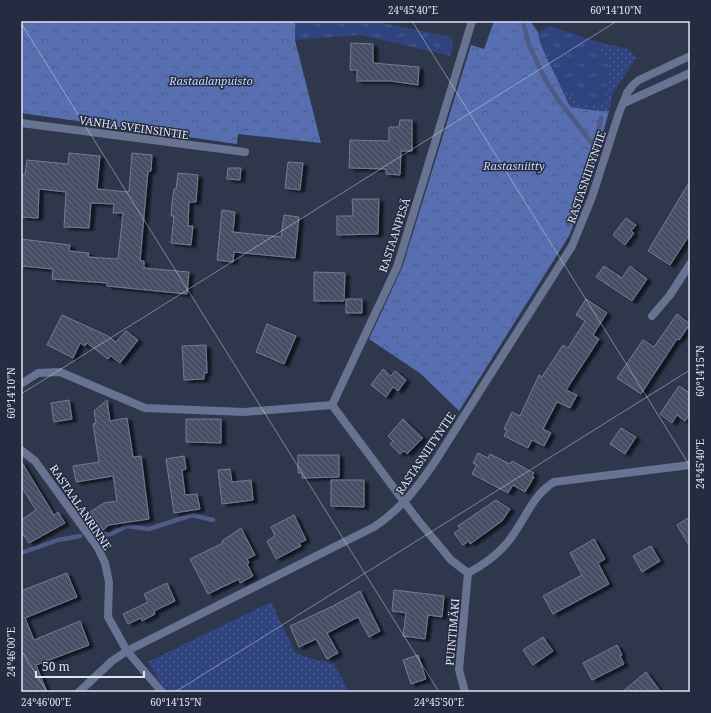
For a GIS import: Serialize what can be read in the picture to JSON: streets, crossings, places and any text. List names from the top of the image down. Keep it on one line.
{"streets":{"street":["VANHA SVEINSINTIE","RASTASNIITYNTIE","RASTAANPESÄ","RASTAALANRINNE","PUINTIMÄKI"]},"crossings":[["RASTASNIITYNTIE","RASTAALANRINNE"]],"parks":["Rastaalanpuisto","Rastasniitty"],"scale_bar":"50 m","coordinates":["24°45'40\"E","60°14'10\"N","60°14'15\"N","24°46'00\"E","24°45'50\"E"]}
